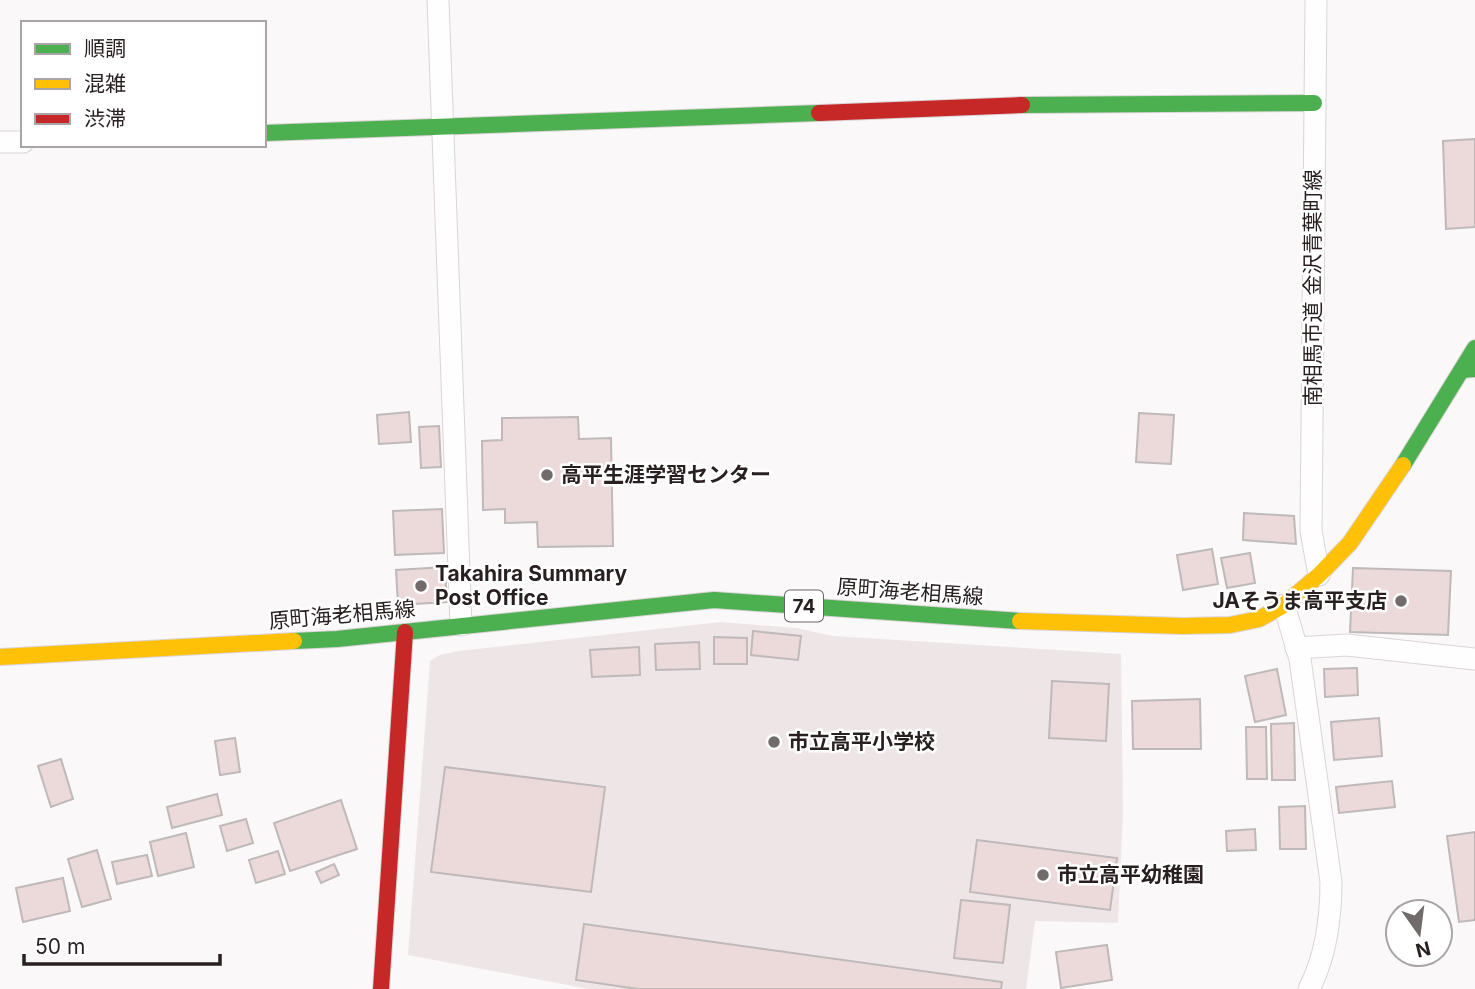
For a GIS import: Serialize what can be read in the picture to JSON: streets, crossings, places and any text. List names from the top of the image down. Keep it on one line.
{"streets":{"main road":["原町海老相馬線","74"],"street":["南相馬市道 金沢青葉町線"]},"crossings":[["南相馬市道 金沢青葉町線","原町海老相馬線"]],"places":["高平生涯学習センター","Takahira Summary Post Office","JAそうま高平支店","市立高平小学校","市立高平幼稚園"],"legend":["順調","混雑","渋滞"],"scale_bar":"50 m","north":"bottom"}
